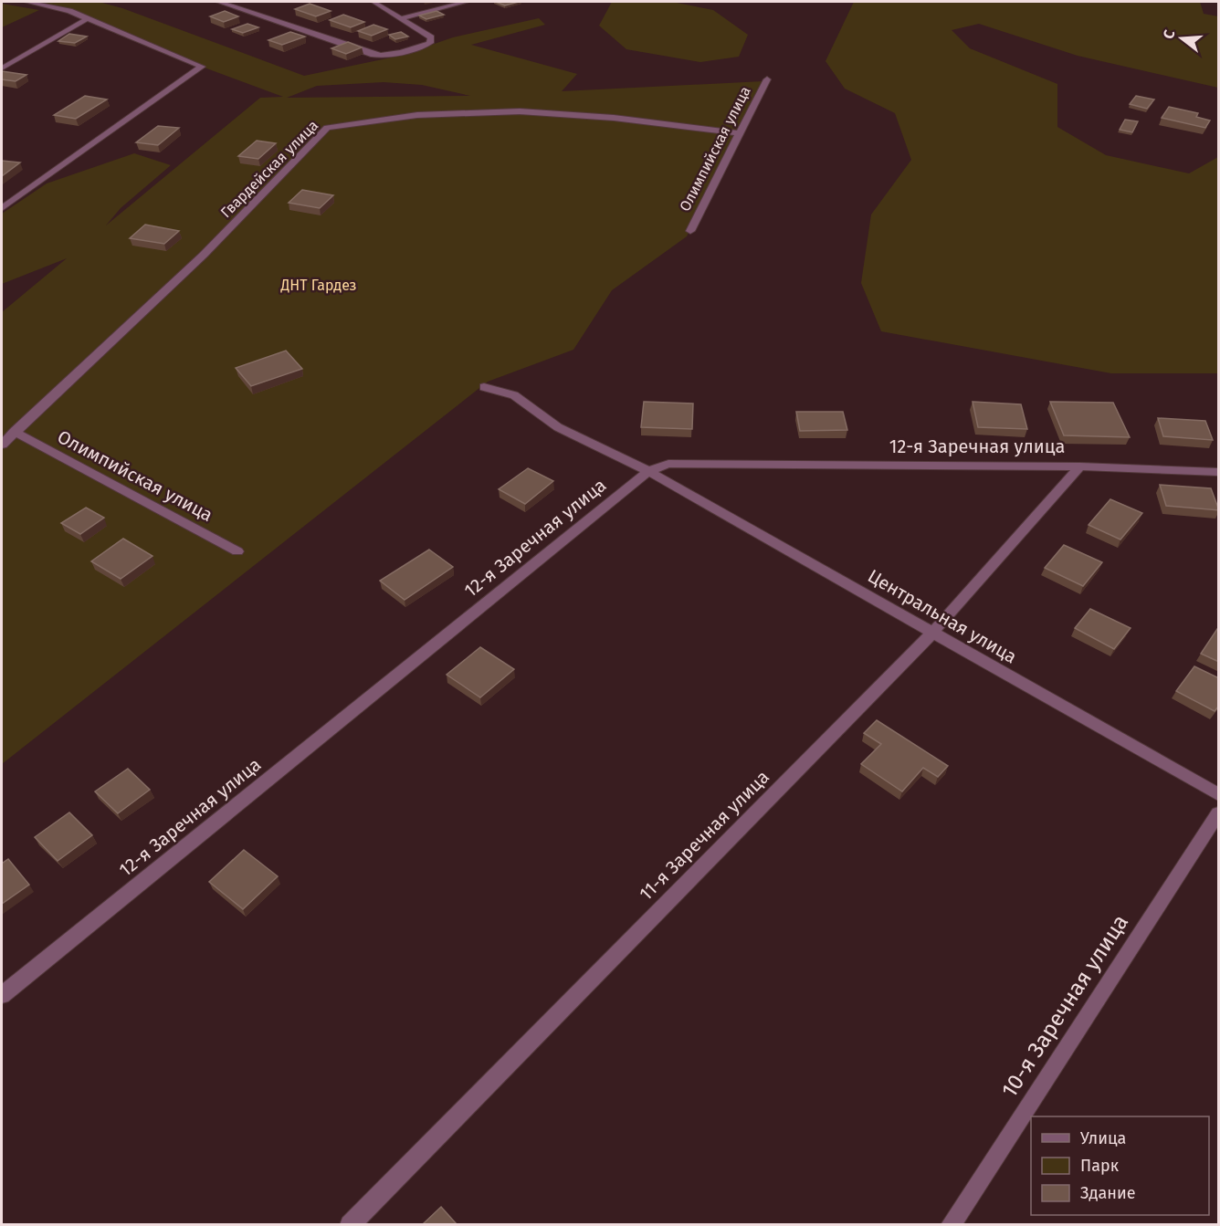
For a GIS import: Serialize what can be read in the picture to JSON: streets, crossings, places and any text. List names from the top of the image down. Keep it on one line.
{"streets":{"street":["Олимпийская улица","Гвардейская улица","12-я Заречная улица","Центральная улица","11-я Заречная улица","10-я Заречная улица"]},"crossings":[["Олимпийская улица","Гвардейская улица"],["12-я Заречная улица","Центральная улица"],["12-я Заречная улица","11-я Заречная улица"],["Центральная улица","11-я Заречная улица"]],"parks":["ДНТ Гардез"],"legend":["Улица","Парк","Здание"],"north":"left"}
